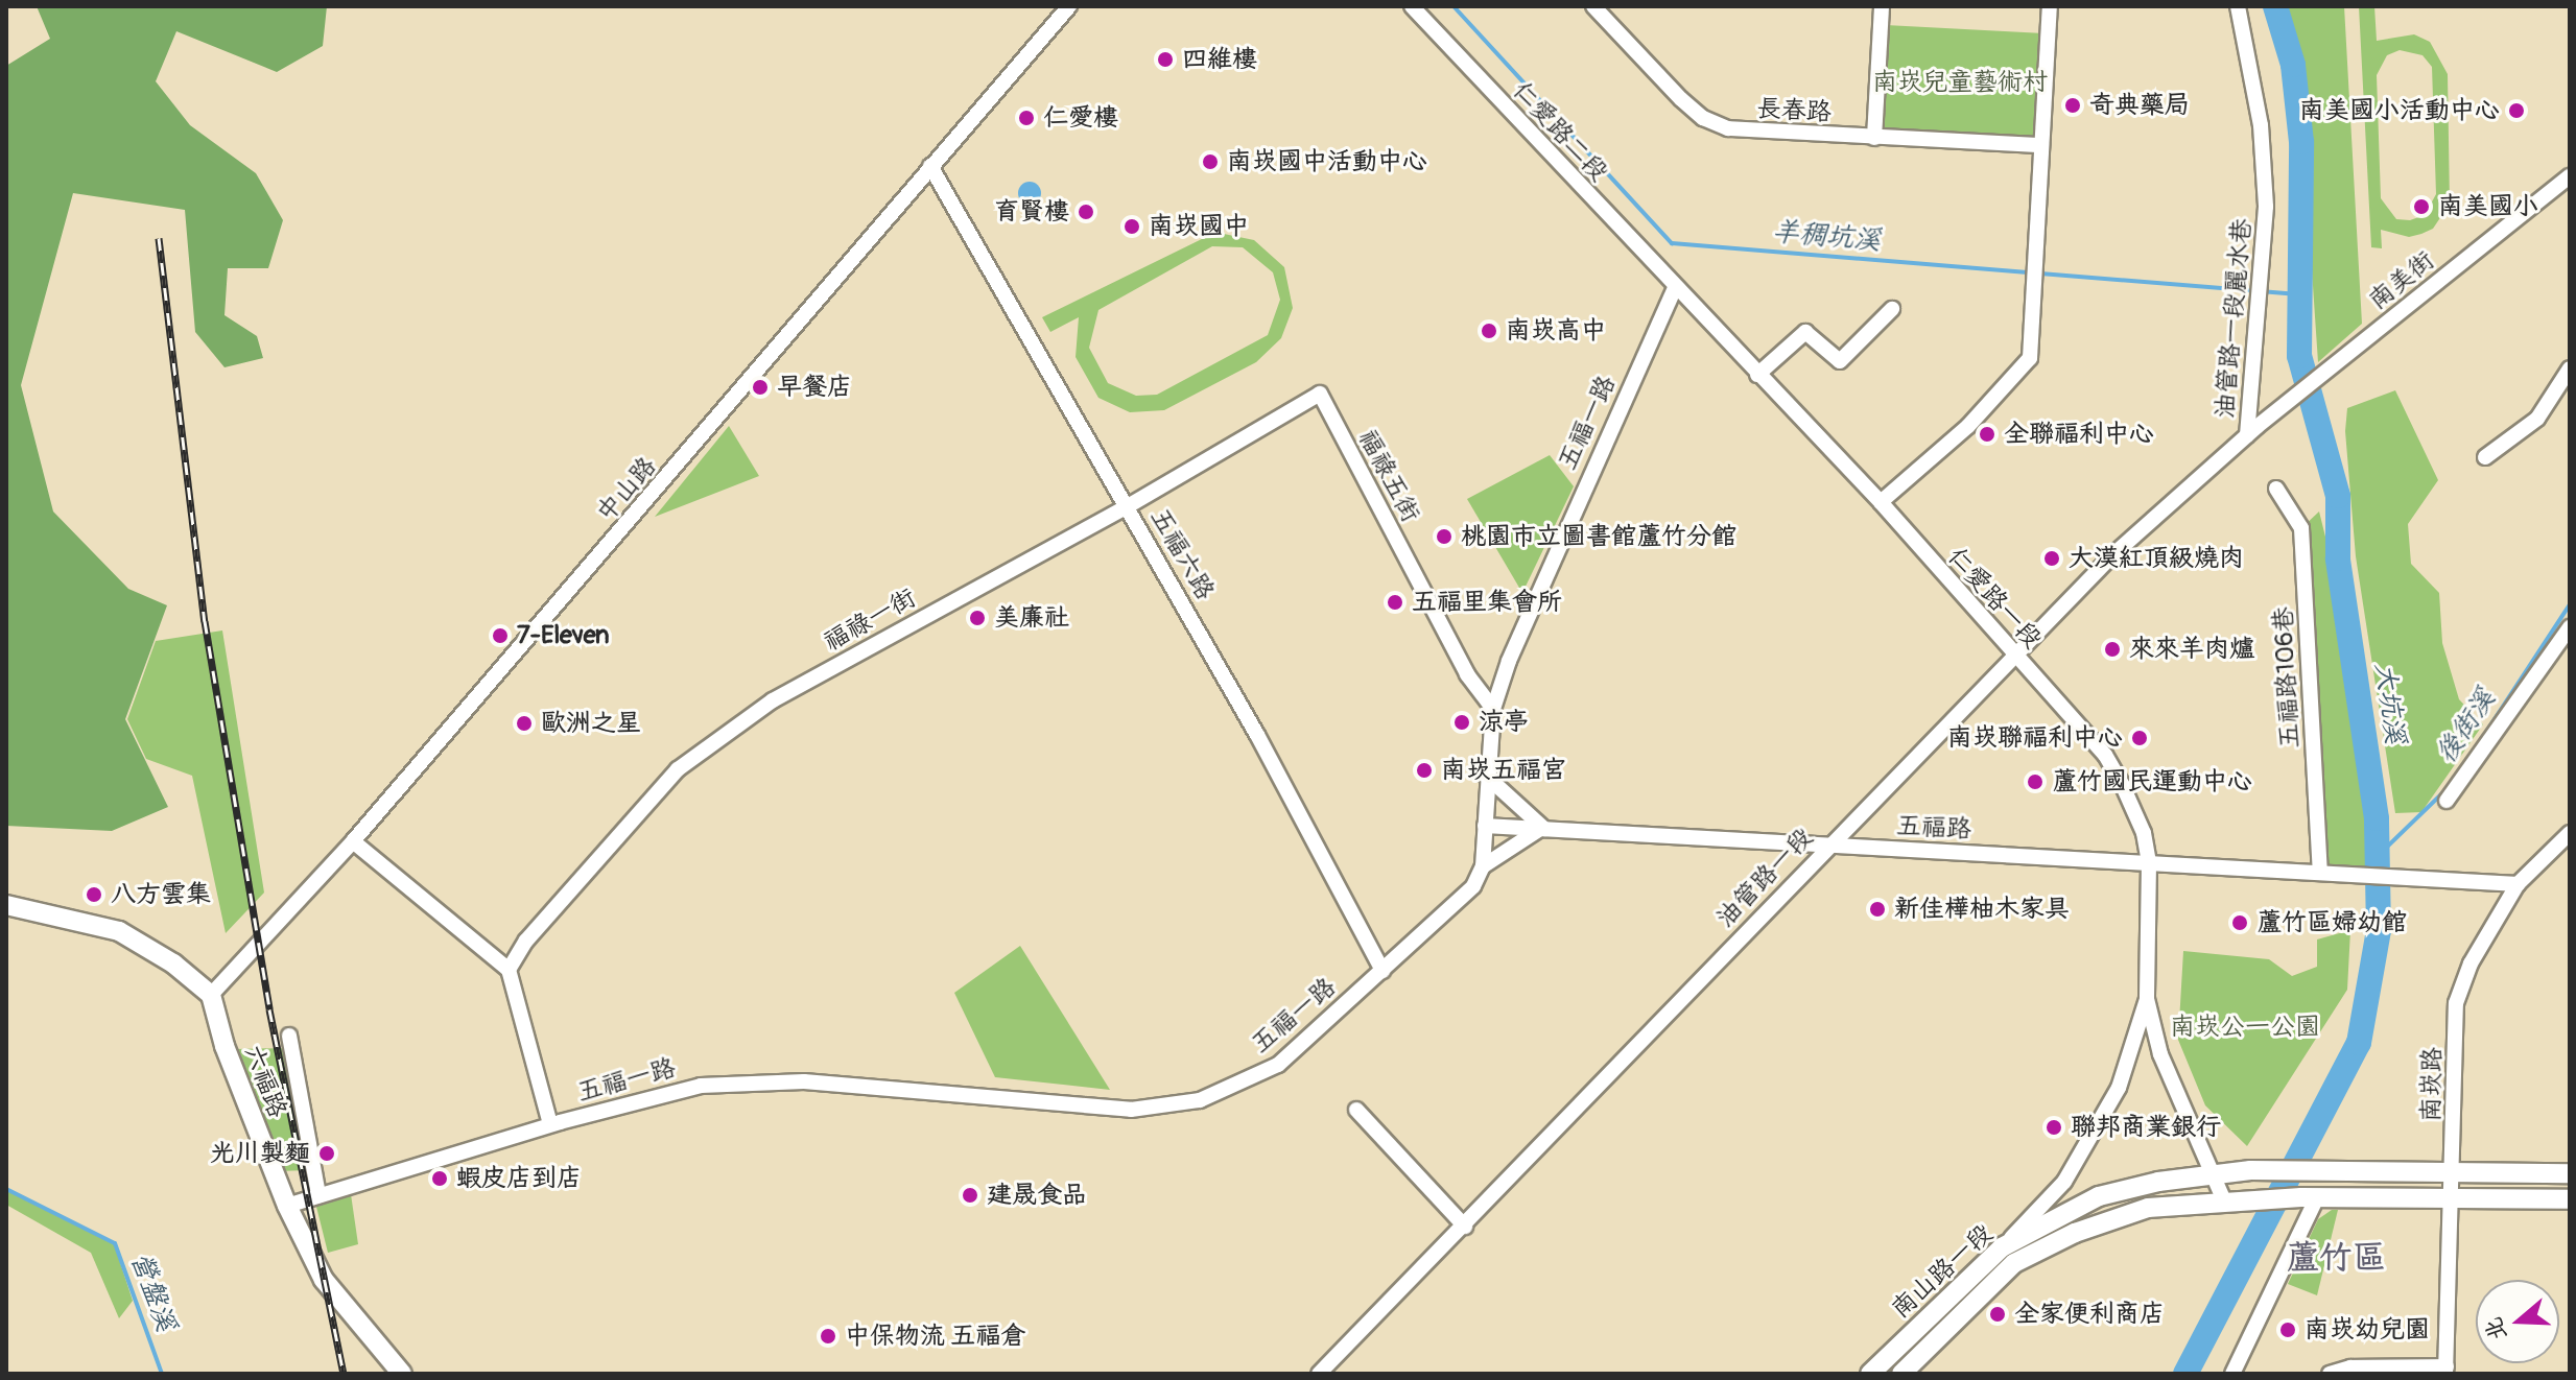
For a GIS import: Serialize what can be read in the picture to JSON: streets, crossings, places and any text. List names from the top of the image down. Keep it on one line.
{"streets":{"street":["長春路","仁愛路二段","南美街","油管路一段麗水巷","五福一路","福祿五街","中山路","五福六路","仁愛路一段","福祿一街","五福路106巷","五福路","油管路一段","六福路","南崁路","南山路一段"]},"crossings":[["仁愛路二段","五福一路"],["仁愛路二段","仁愛路一段"],["南美街","油管路一段麗水巷"],["南美街","油管路一段"],["油管路一段麗水巷","油管路一段"],["五福一路","福祿五街"],["五福一路","五福六路"],["五福一路","仁愛路一段"],["五福一路","五福路"],["五福一路","六福路"],["福祿五街","福祿一街"],["中山路","五福六路"],["中山路","六福路"],["五福六路","福祿一街"],["仁愛路一段","五福路"],["仁愛路一段","油管路一段"],["仁愛路一段","南山路一段"],["五福路106巷","五福路"],["五福路","油管路一段"],["五福路","南崁路"],["南崁路","南山路一段"]],"districts":["蘆竹區"],"water":["羊稠坑溪","大坑溪","後街溪","營盤溪"],"parks":["南崁兒童藝術村","南崁公一公園"],"places":["四維樓","奇典藥局","南美國小活動中心","仁愛樓","南崁國中活動中心","南美國小","育賢樓","南崁國中","南崁高中","早餐店","全聯福利中心","桃園市立圖書館蘆竹分館","大漠紅頂級燒肉","五福里集會所","美廉社","7-Eleven","來來羊肉爐","涼亭","歐洲之星","南崁聯福利中心","南崁五福宮","蘆竹國民運動中心","八方雲集","新佳樺柚木家具","蘆竹區婦幼館","聯邦商業銀行","光川製麵","蝦皮店到店","建晟食品","全家便利商店","南崁幼兒園","中保物流 五福倉"],"north":"left"}
